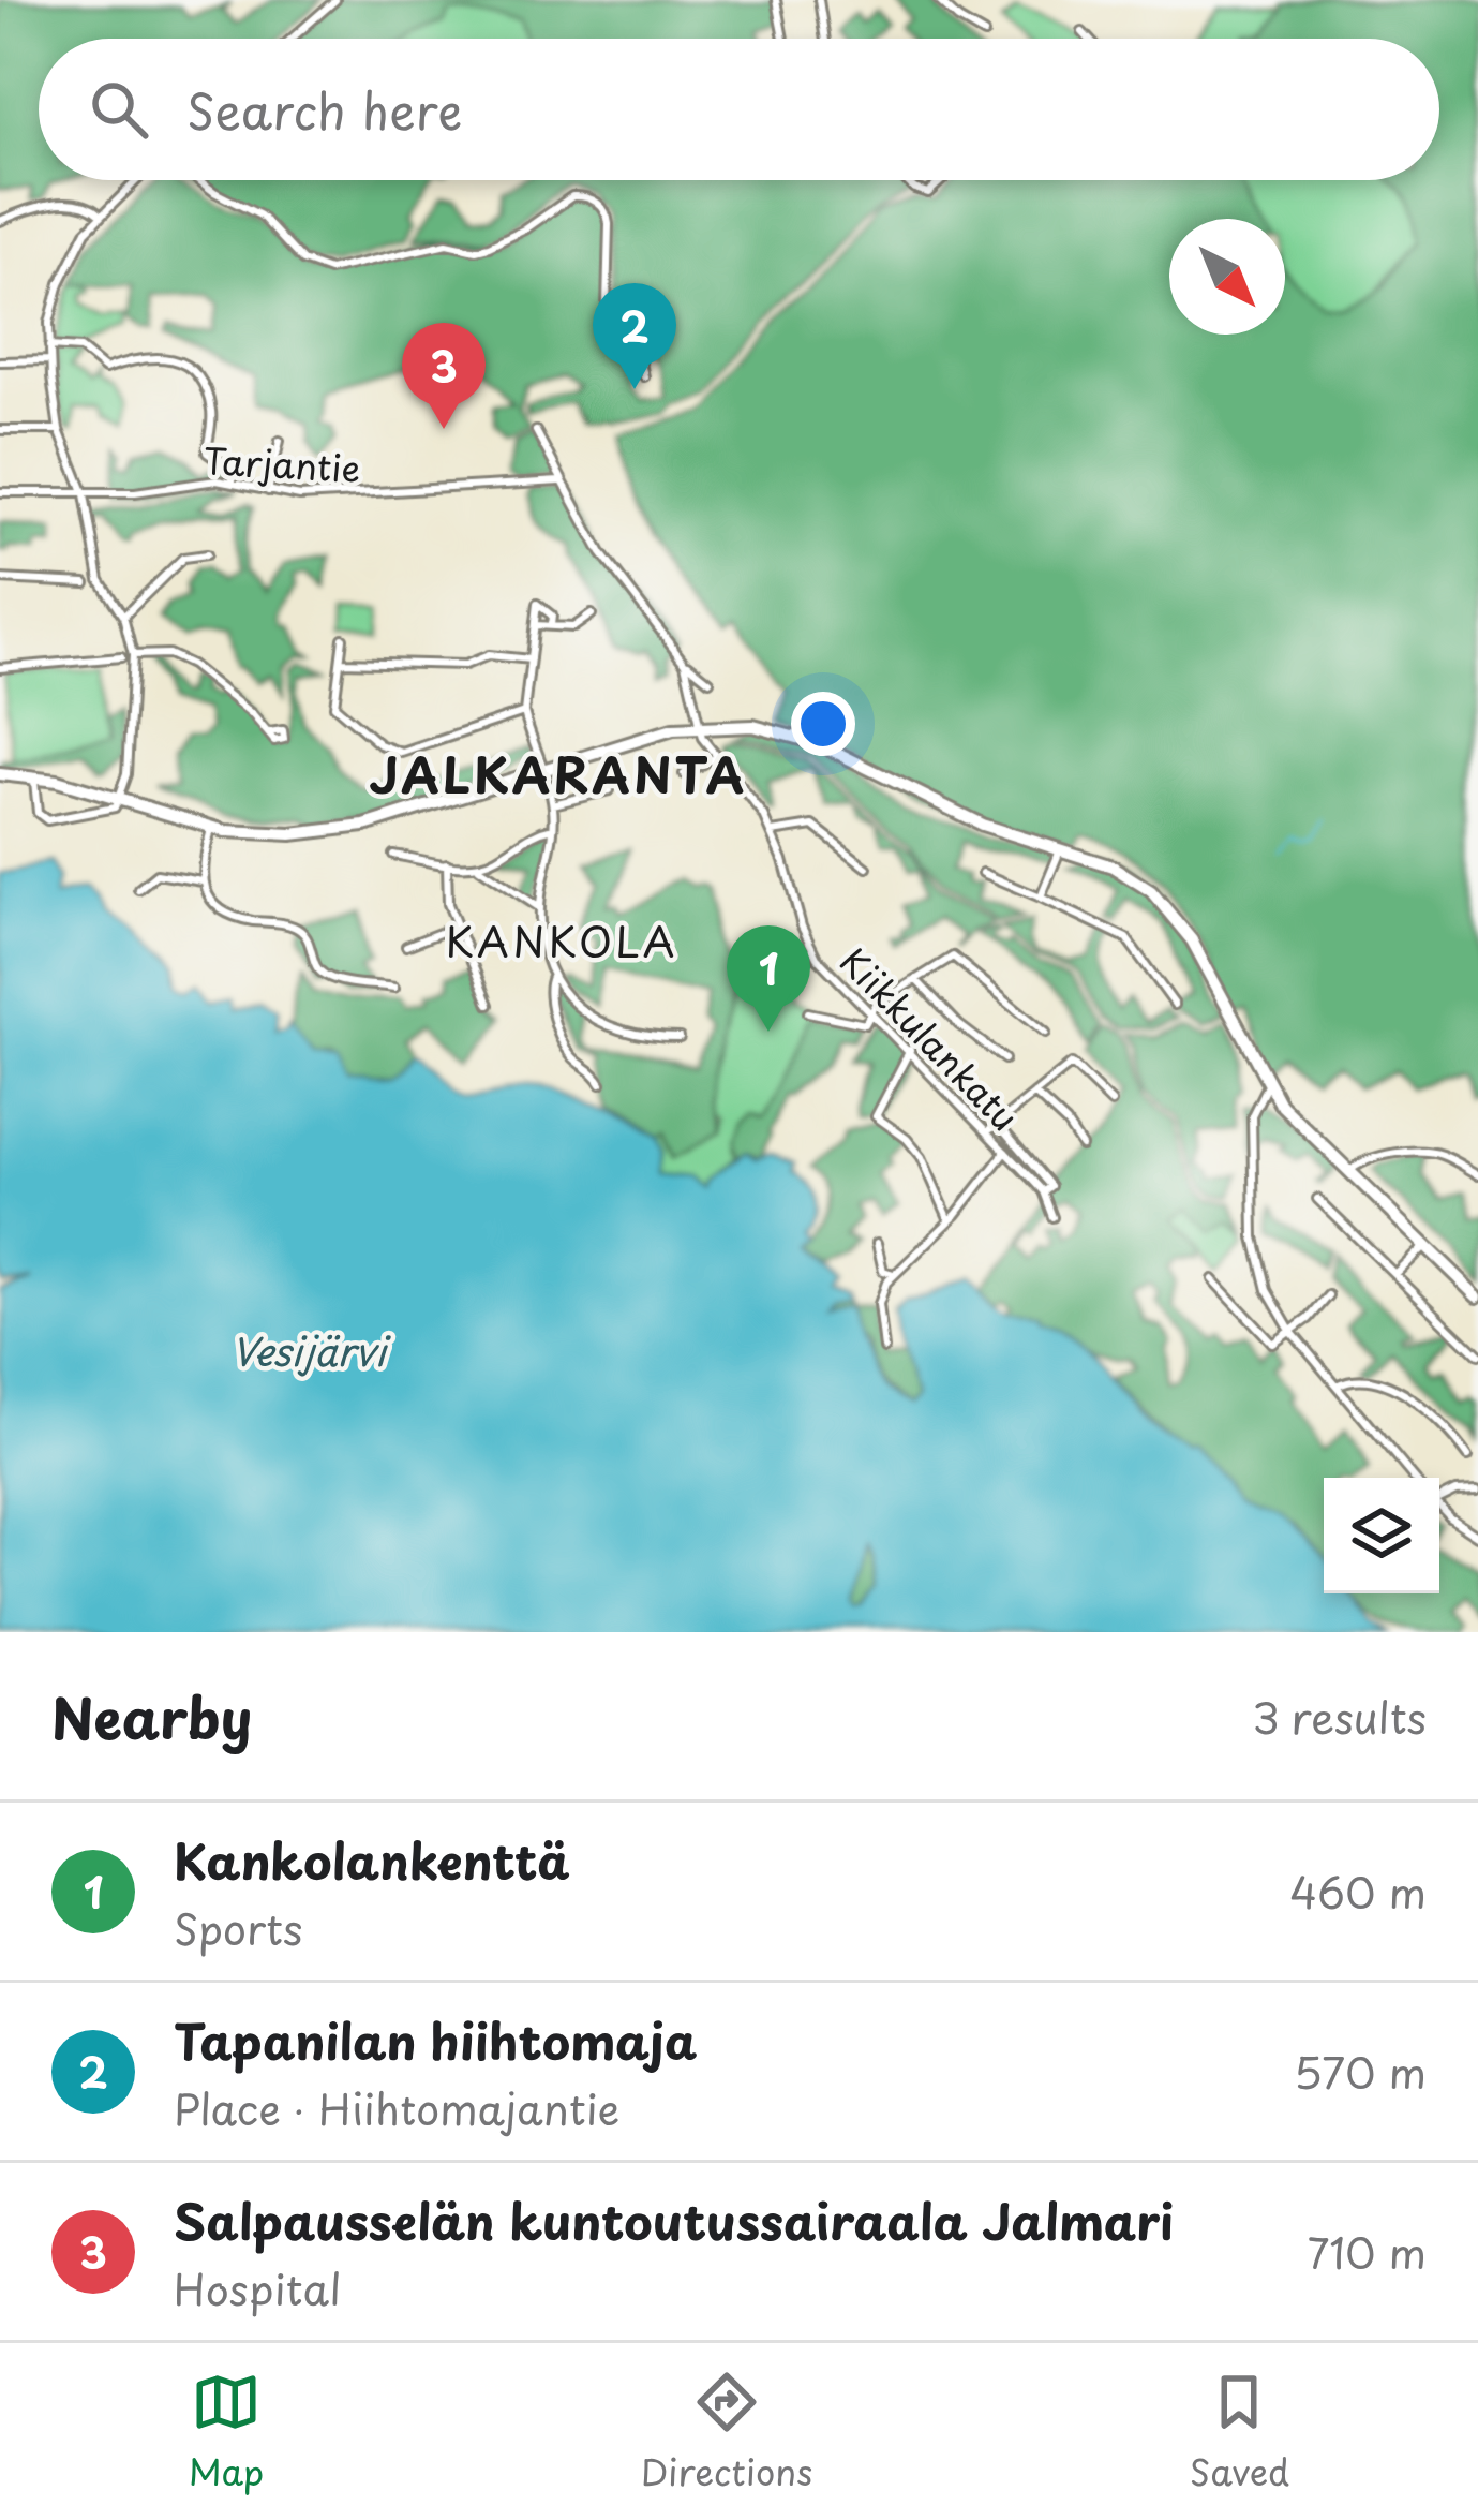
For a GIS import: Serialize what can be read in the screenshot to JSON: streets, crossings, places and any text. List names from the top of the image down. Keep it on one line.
{"streets":{"street":["Tarjantie","Kiikkulankatu"]},"districts":["JALKARANTA","KANKOLA"],"water":["Vesijärvi"],"north":"bottom right","page":{"search":"Search here","pins":["2","3","1"],"heading":["Nearby","3 results"],"list":[{"mark":"1","name":"Kankolankenttä","note":"Sports","value":"460 m"},{"mark":"2","name":"Tapanilan hiihtomaja","note":"Place · Hiihtomajantie","value":"570 m"},{"mark":"3","name":"Salpausselän kuntoutussairaala Jalmari","note":"Hospital","value":"710 m"}],"nav":["Map","Directions","Saved"]}}
